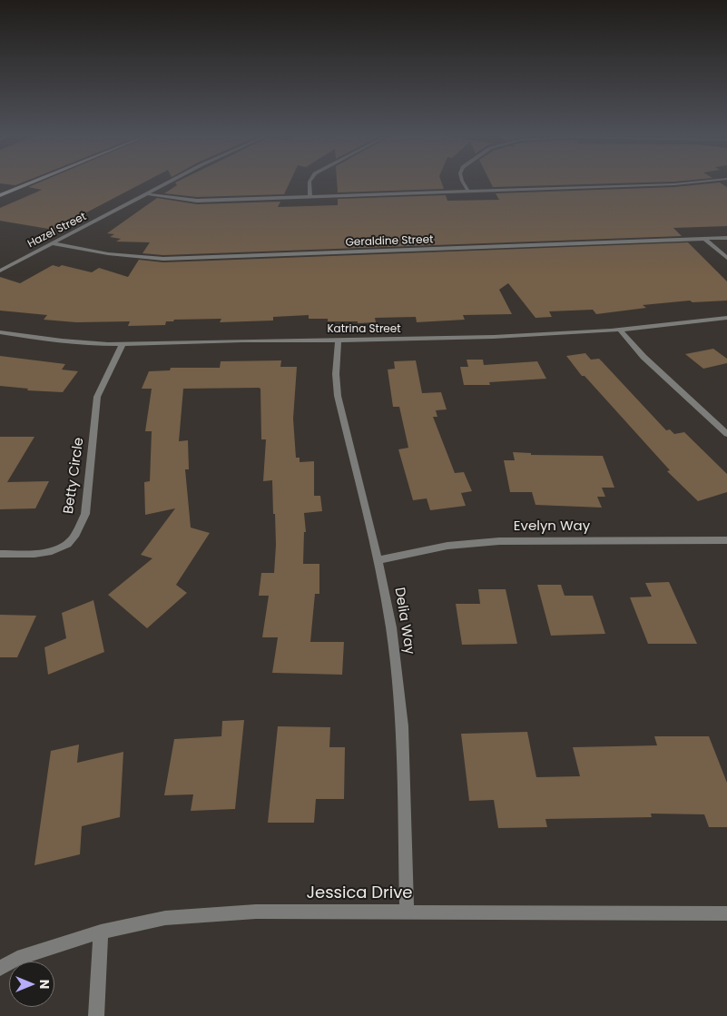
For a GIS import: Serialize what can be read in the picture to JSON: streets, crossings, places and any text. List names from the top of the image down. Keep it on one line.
{"streets":{"street":["Hazel Street","Geraldine Street","Katrina Street","Betty Circle","Evelyn Way","Delia Way","Jessica Drive"]},"crossings":[["Hazel Street","Geraldine Street"],["Katrina Street","Betty Circle"],["Katrina Street","Delia Way"],["Evelyn Way","Delia Way"],["Delia Way","Jessica Drive"]],"north":"right"}
